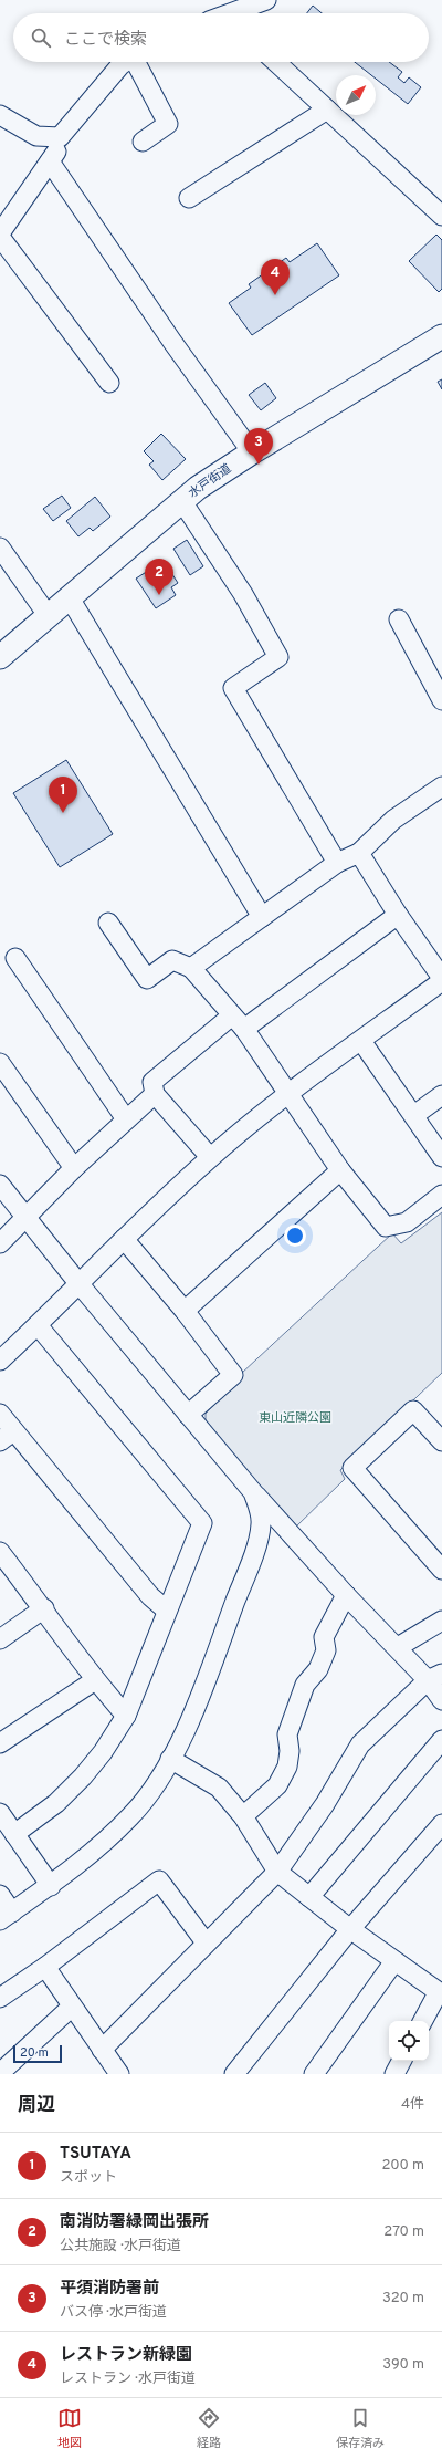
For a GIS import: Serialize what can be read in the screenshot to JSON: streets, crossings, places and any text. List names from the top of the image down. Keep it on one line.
{"streets":{"main road":["水戸街道"]},"parks":["東山近隣公園"],"scale_bar":"20 m","north":"top right","page":{"search":"ここで検索","pins":["4","3","2","1"],"scale":"20 m","heading":["周辺","4件"],"list":[{"mark":"1","name":"TSUTAYA","note":"スポット","value":"200 m"},{"mark":"2","name":"南消防署緑岡出張所","note":"公共施設 · 水戸街道","value":"270 m"},{"mark":"3","name":"平須消防署前","note":"バス停 · 水戸街道","value":"320 m"},{"mark":"4","name":"レストラン新緑園","note":"レストラン · 水戸街道","value":"390 m"}],"nav":["地図","経路","保存済み"]}}
